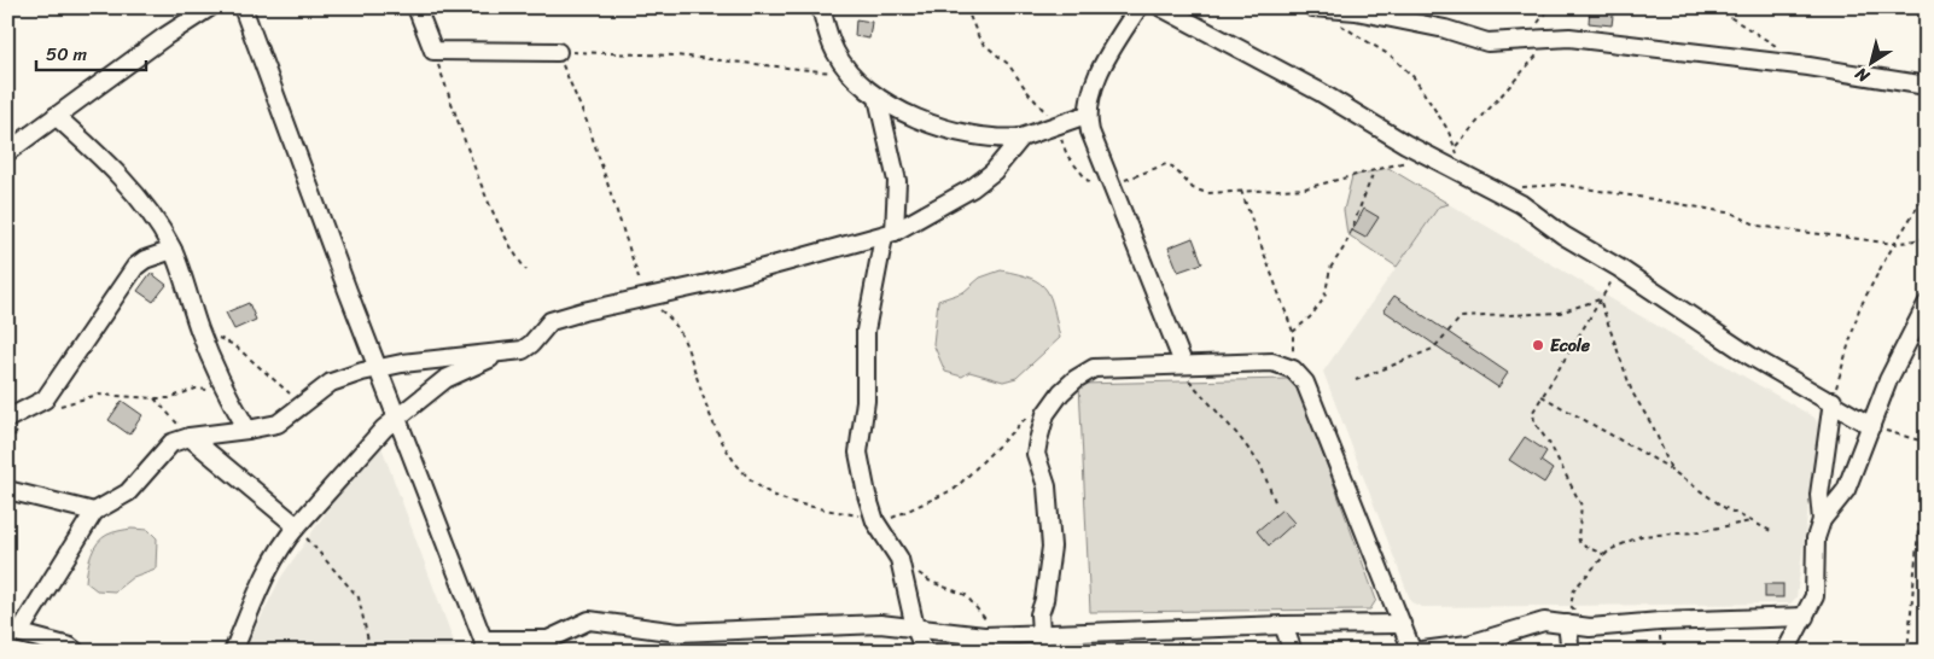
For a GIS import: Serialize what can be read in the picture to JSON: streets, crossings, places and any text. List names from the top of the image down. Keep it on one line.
{"places":["Ecole"],"scale_bar":"50 m","north":"bottom left"}
